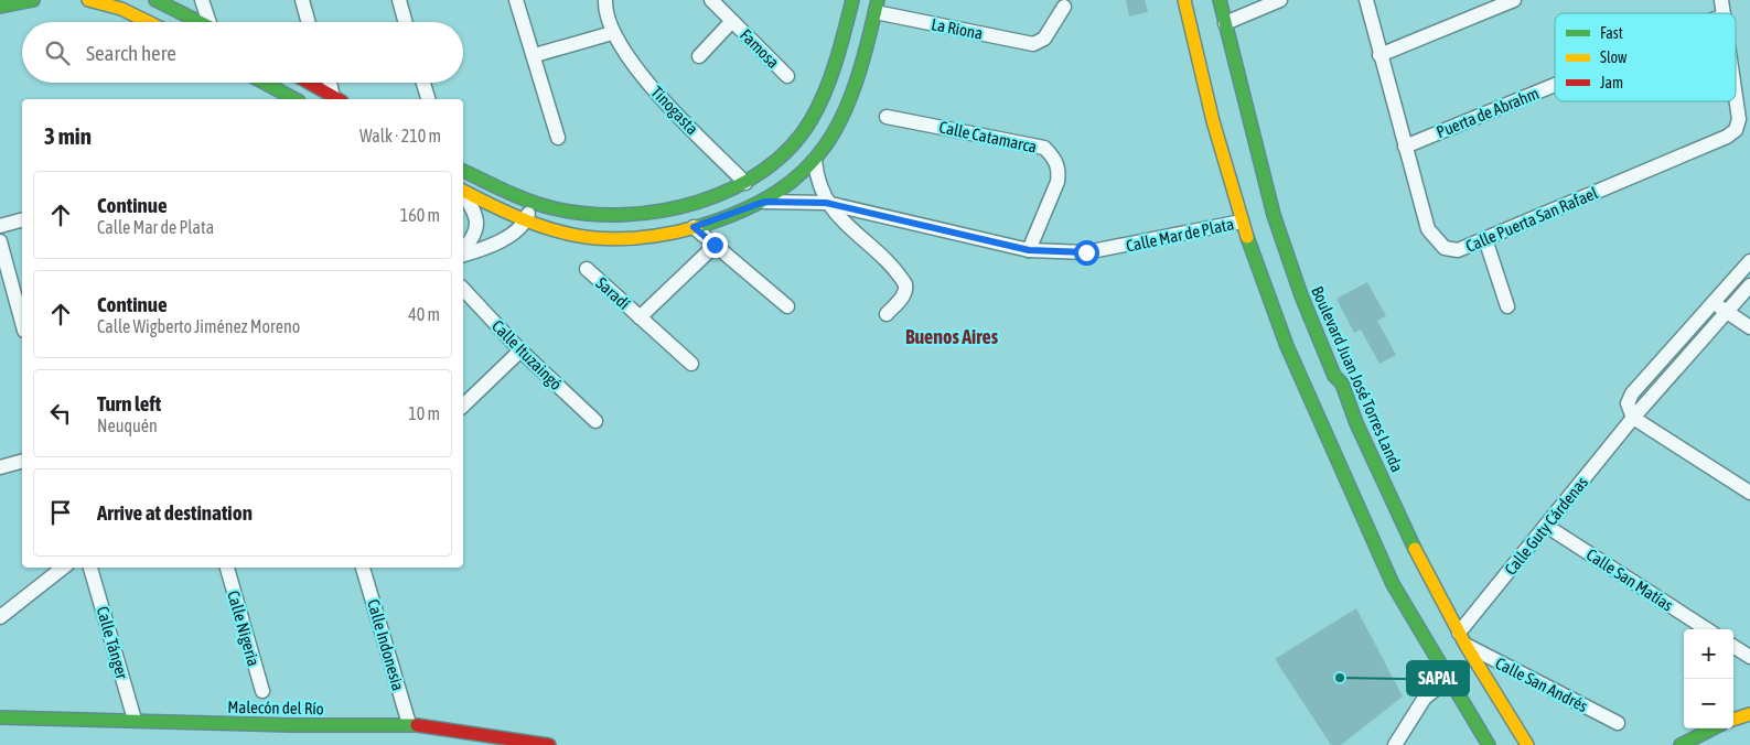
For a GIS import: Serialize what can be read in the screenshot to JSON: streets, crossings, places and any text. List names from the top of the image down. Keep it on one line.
{"streets":{"street":["La Riona","Famosa","Tinogasta","Puerta de Abrahm","Calle Catamarca","Calle Puerta San Rafael","Calle Mar de Plata","Saradí","Calle Ituzaingó","Boulevard Juan José Torres Landa","Calle Guty Cárdenas","Calle San Matías","Calle Nigeria","Calle Tánger","Calle Indonesia","Calle San Andrés","Malecón del Río"]},"crossings":[["Puerta de Abrahm","Calle Puerta San Rafael"],["Calle Catamarca","Calle Mar de Plata"],["Boulevard Juan José Torres Landa","Calle Guty Cárdenas"],["Boulevard Juan José Torres Landa","Calle San Andrés"],["Calle Guty Cárdenas","Calle San Matías"],["Calle Guty Cárdenas","Calle San Andrés"],["Calle Tánger","Malecón del Río"],["Calle Indonesia","Malecón del Río"]],"districts":["Buenos Aires"],"places":["SAPAL"],"legend":["Fast","Slow","Jam"],"page":{"search":"Search here","heading":["3 min","Walk · 210 m"],"list":[["Continue","Calle Mar de Plata","160 m"],["Continue","Calle Wigberto Jiménez Moreno","40 m"],["Turn left","Neuquén","10 m"],"Arrive at destination"],"map_buttons":["+","−"]}}
